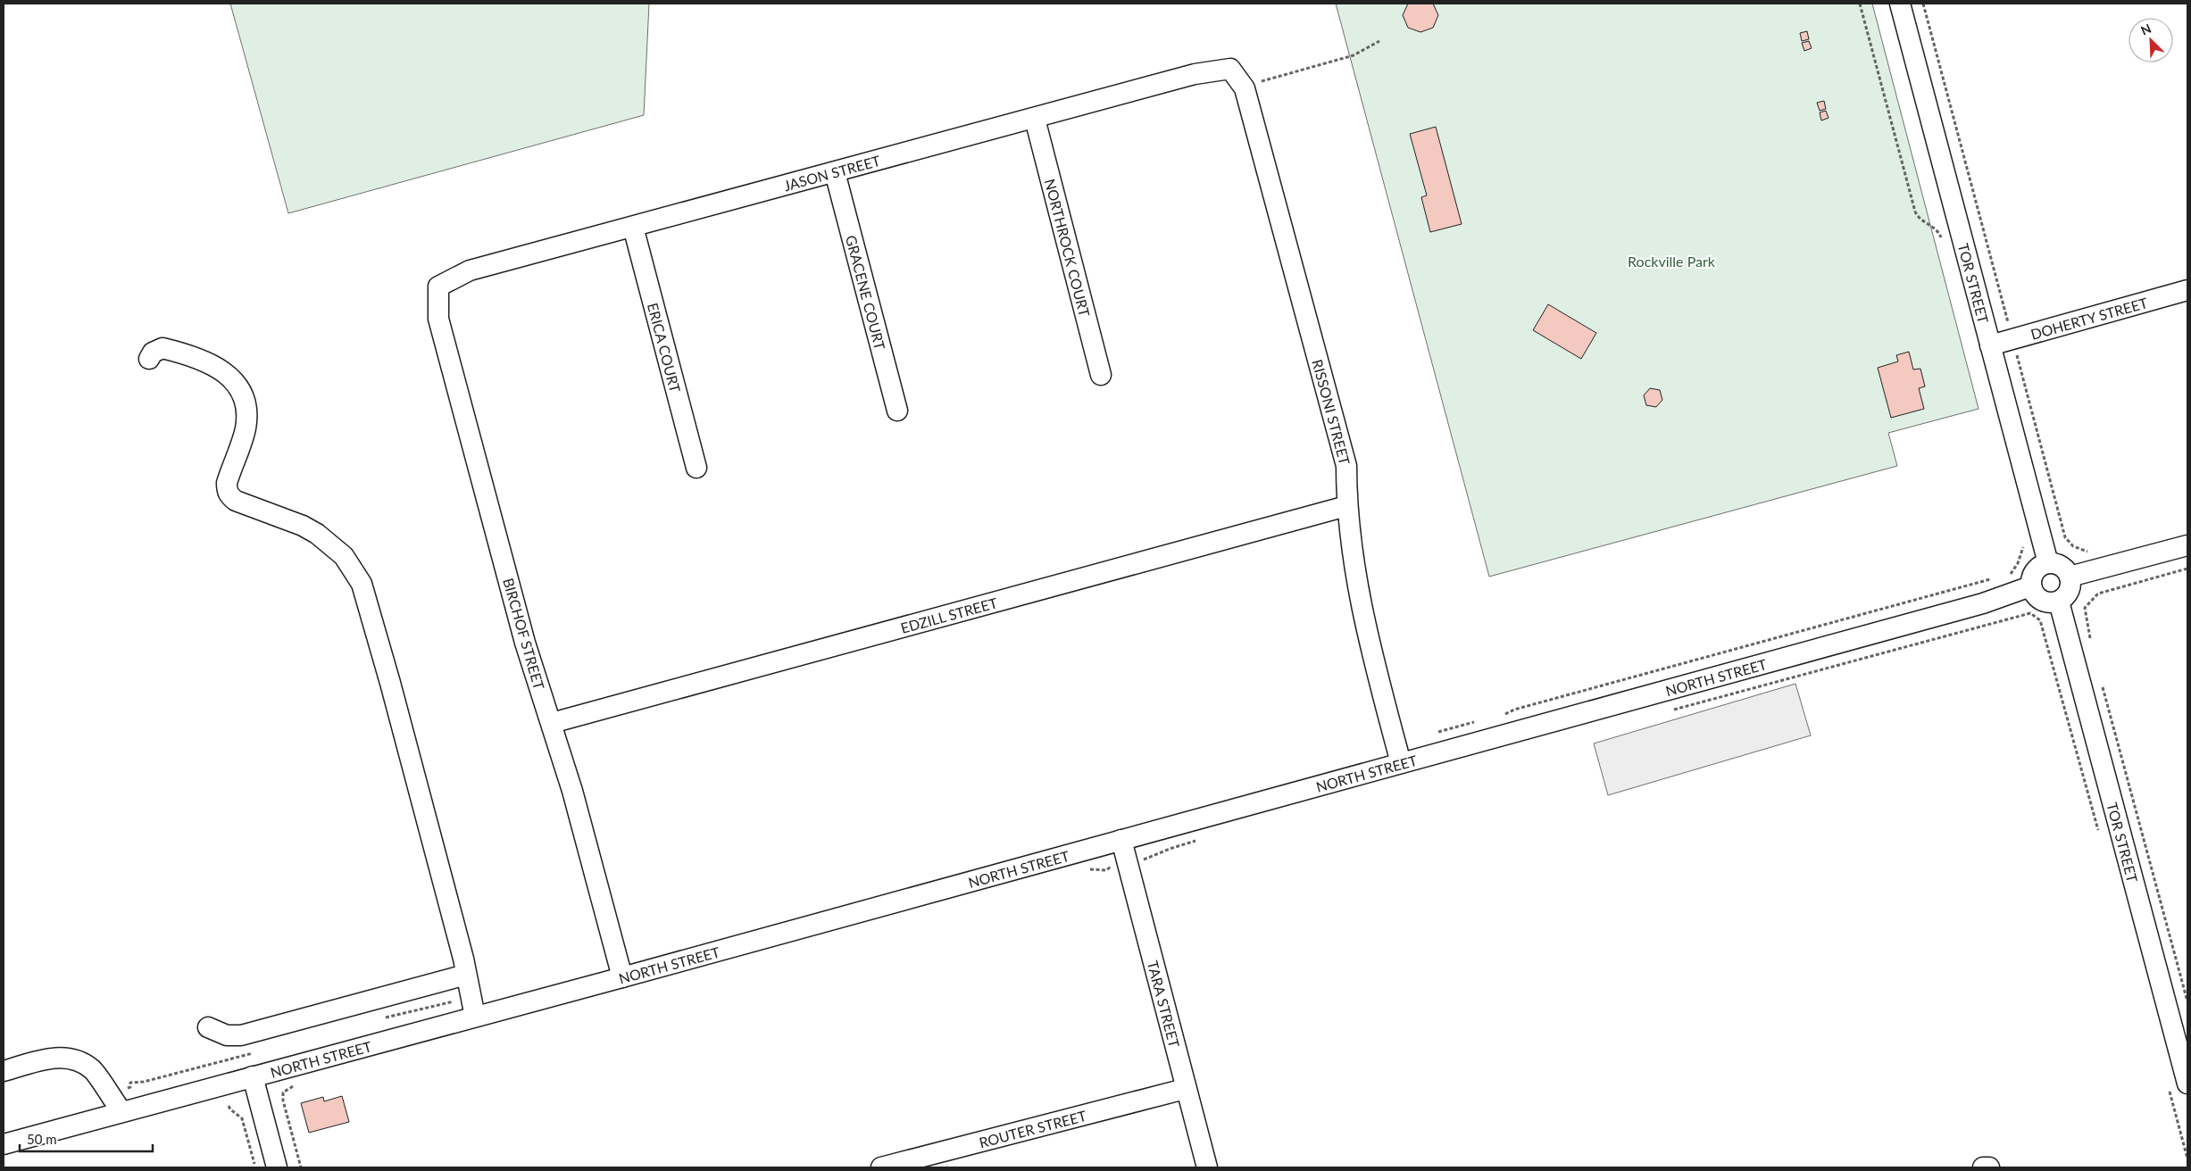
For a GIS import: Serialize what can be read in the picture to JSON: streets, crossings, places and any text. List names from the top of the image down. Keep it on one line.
{"streets":{"street":["JASON STREET","NORTHROCK COURT","TOR STREET","GRACENE COURT","DOHERTY STREET","ERICA COURT","RISSONI STREET","EDZILL STREET","BIRCHOF STREET","NORTH STREET","TARA STREET","ROUTER STREET"]},"crossings":[["JASON STREET","NORTHROCK COURT"],["JASON STREET","GRACENE COURT"],["JASON STREET","ERICA COURT"],["JASON STREET","RISSONI STREET"],["JASON STREET","BIRCHOF STREET"],["TOR STREET","DOHERTY STREET"],["TOR STREET","NORTH STREET"],["RISSONI STREET","EDZILL STREET"],["RISSONI STREET","NORTH STREET"],["EDZILL STREET","BIRCHOF STREET"],["BIRCHOF STREET","NORTH STREET"],["NORTH STREET","TARA STREET"],["TARA STREET","ROUTER STREET"]],"parks":["Rockville Park"],"scale_bar":"50 m","north":"top left"}
